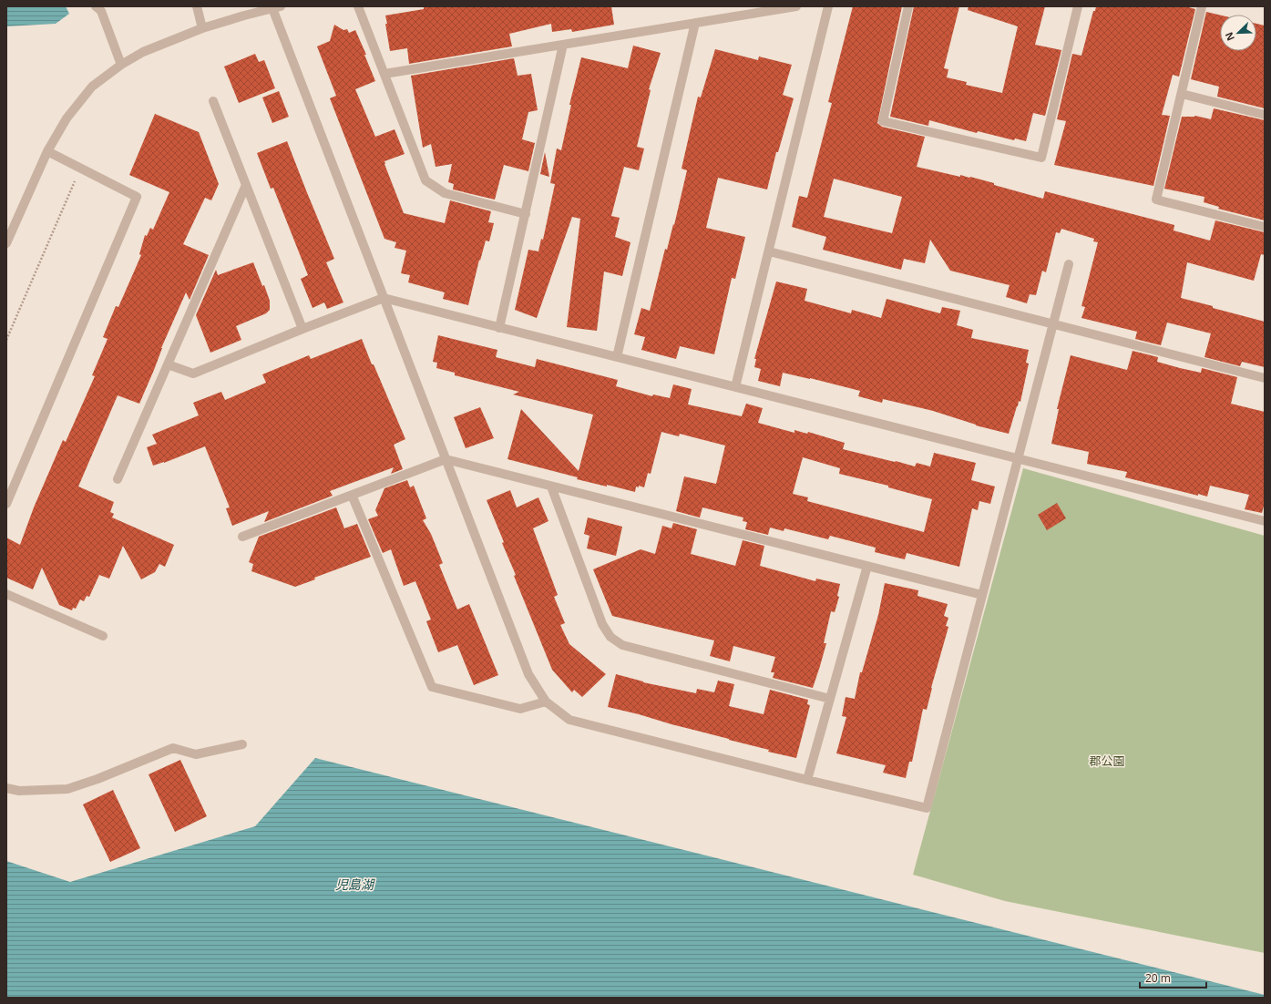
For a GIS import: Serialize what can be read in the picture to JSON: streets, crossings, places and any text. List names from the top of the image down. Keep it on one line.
{"water":["児島湖"],"parks":["郡公園"],"scale_bar":"20 m","north":"bottom left"}
